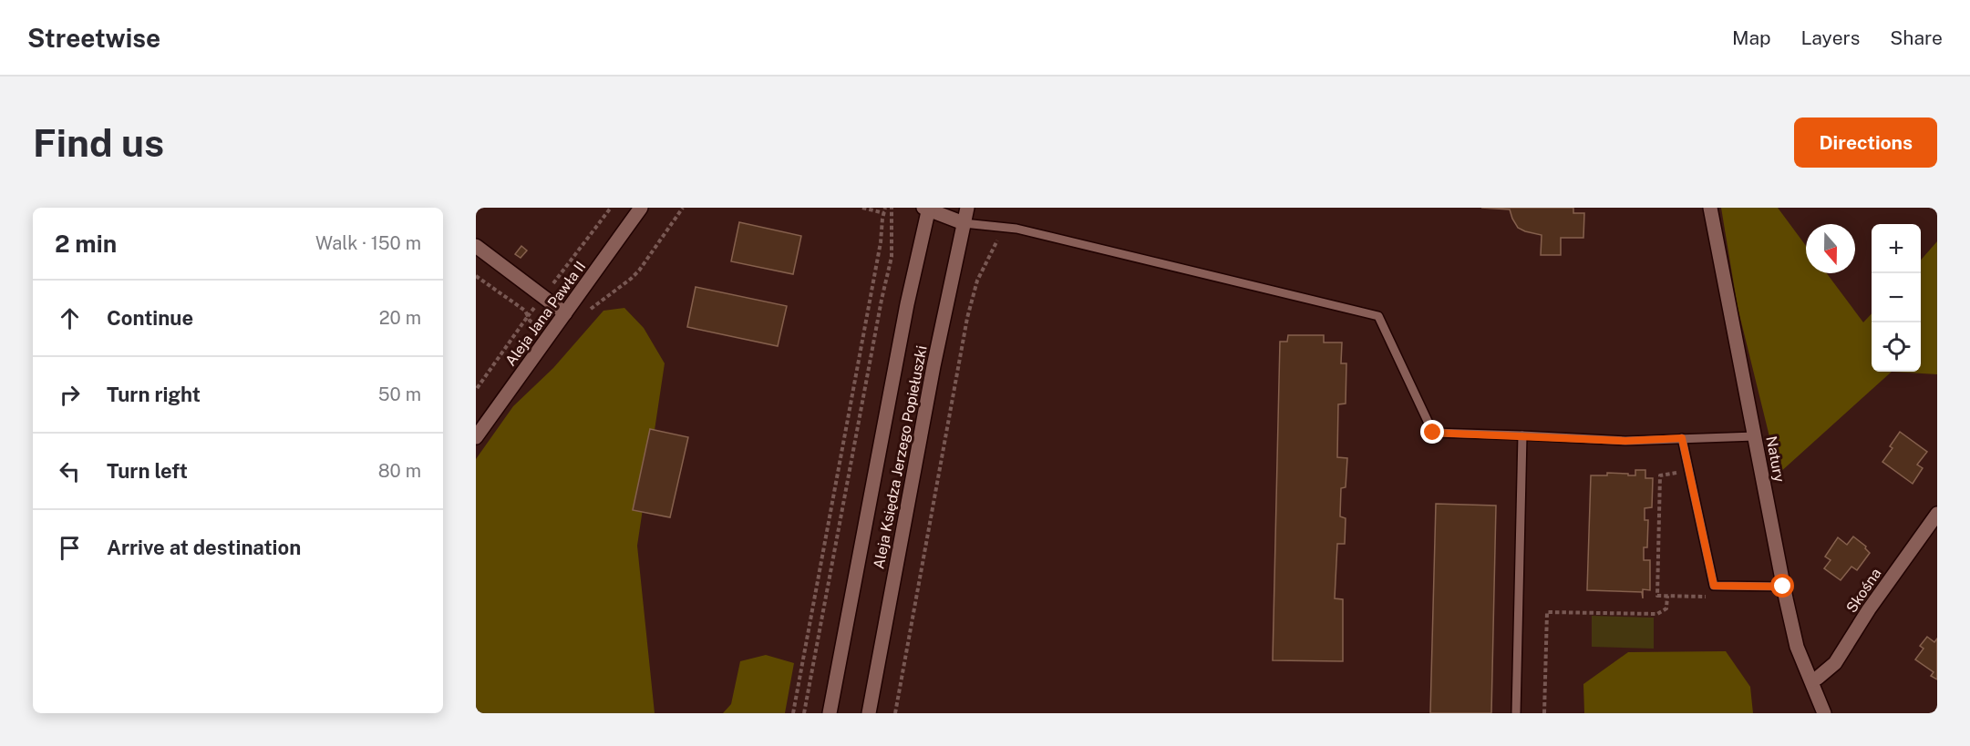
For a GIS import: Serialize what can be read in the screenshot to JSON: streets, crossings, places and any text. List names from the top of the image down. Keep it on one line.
{"streets":{"street":["Aleja Jana Pawła II","Aleja Księdza Jerzego Popiełuszki","Natury","Skośna"]},"crossings":[["Natury","Skośna"]],"north":"bottom","page":{"header":"Streetwise","nav":["Map","Layers","Share"],"buttons":"Directions","title":"Find us","heading":["2 min","Walk · 150 m"],"map_buttons":["+","−"],"list":[["Continue","20 m"],["Turn right","50 m"],["Turn left","80 m"],"Arrive at destination"]}}
